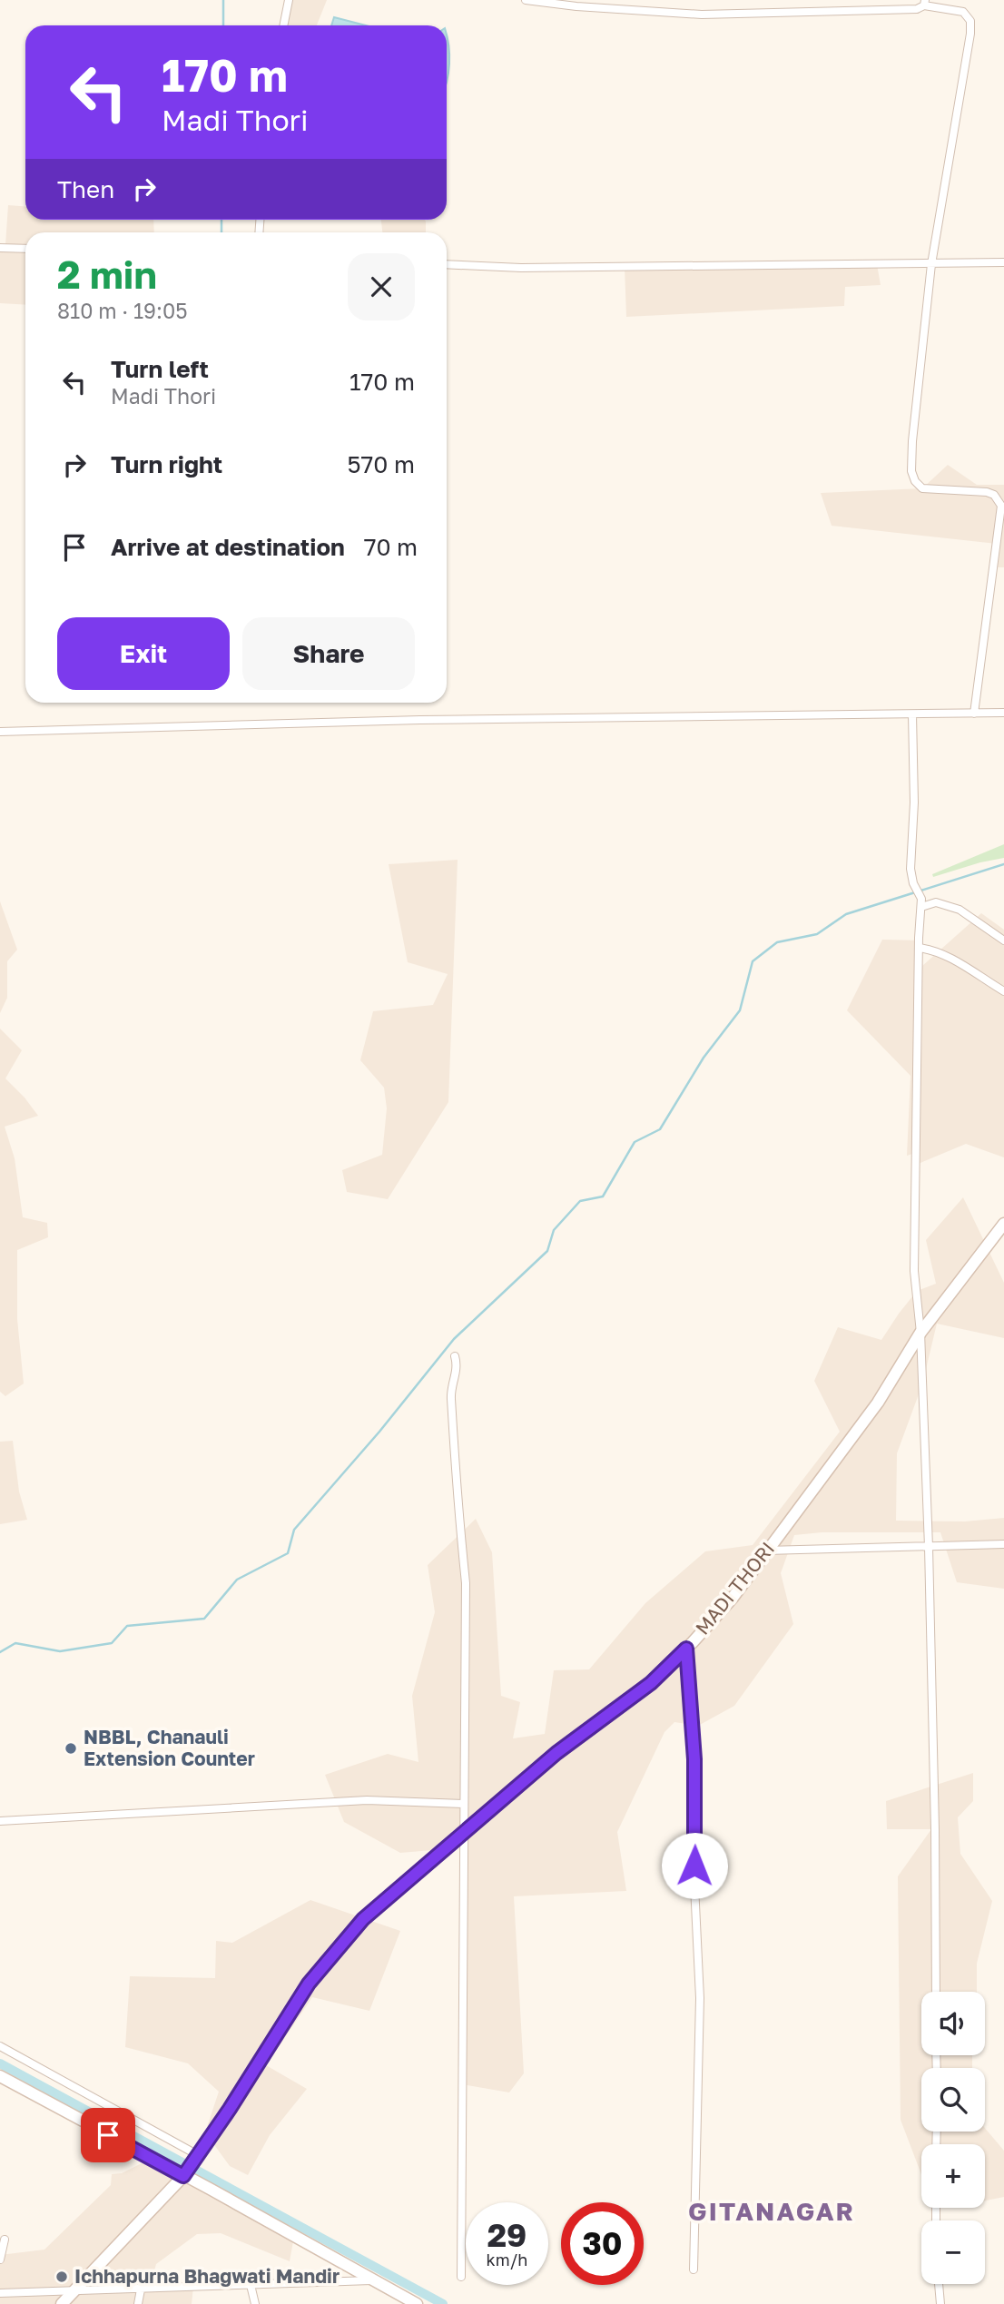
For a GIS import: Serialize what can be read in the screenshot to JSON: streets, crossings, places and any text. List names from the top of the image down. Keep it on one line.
{"streets":{"main road":["MADI THORI"]},"districts":["GITANAGAR"],"places":["NBBL, Chanauli Extension Counter","Ichhapurna Bhagwati Mandir"],"page":{"turn":["170 m","Madi Thori"],"then":"Then","heading":["2 min","810 m · 19:05"],"list":[{"name":"Turn left","note":"Madi Thori","value":"170 m"},{"name":"Turn right","value":"570 m"},{"name":"Arrive at destination","value":"70 m"}],"buttons":["Exit","Share"],"map_buttons":["+","−"],"speed":"29 km/h","limit":"30"}}
